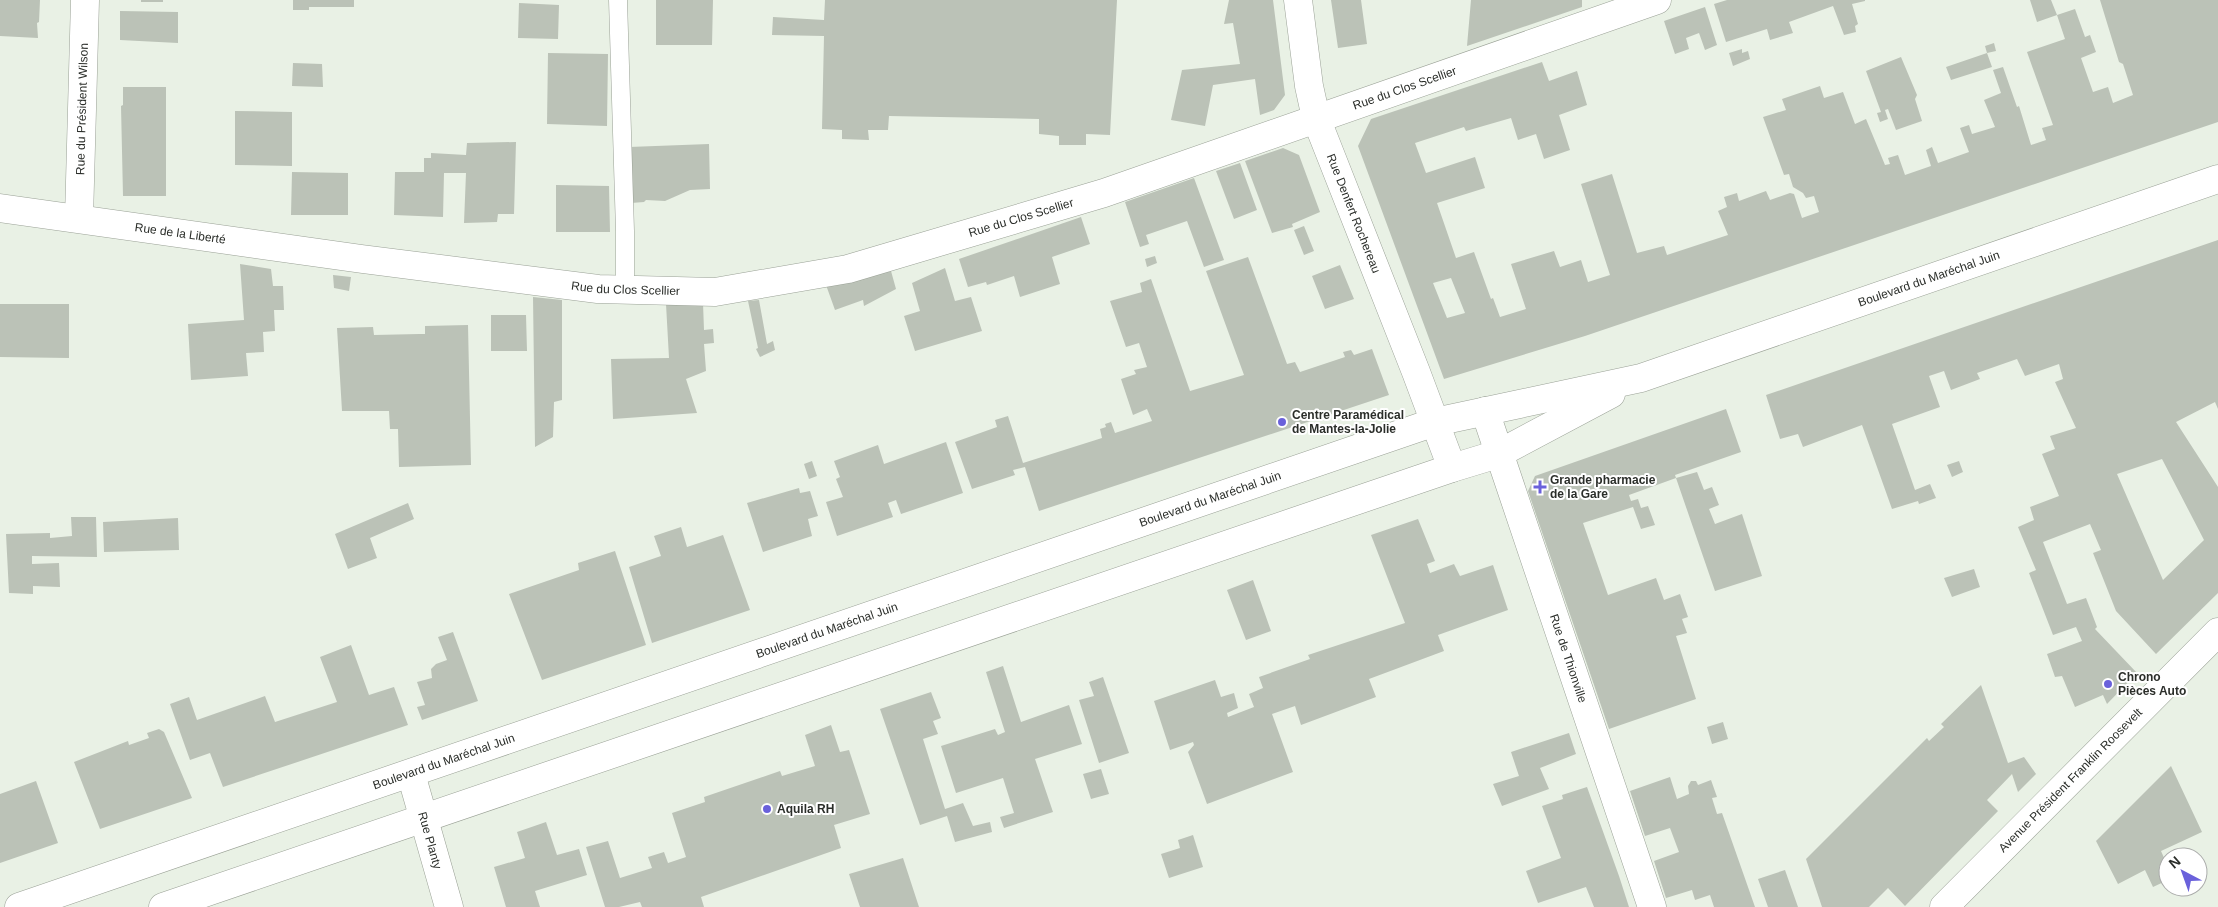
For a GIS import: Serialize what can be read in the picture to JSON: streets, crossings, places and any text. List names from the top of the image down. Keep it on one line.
{"streets":{"main road":["Rue du Clos Scellier","Rue du Président Wilson","Rue Denfert Rochereau","Rue de la Liberté","Boulevard du Maréchal Juin","Rue de Thionville","Avenue Président Franklin Roosevelt","Rue Planty"]},"crossings":[["Rue du Clos Scellier","Rue Denfert Rochereau"],["Rue du Clos Scellier","Rue de la Liberté"],["Rue du Président Wilson","Rue de la Liberté"],["Rue Denfert Rochereau","Boulevard du Maréchal Juin"],["Boulevard du Maréchal Juin","Rue de Thionville"],["Boulevard du Maréchal Juin","Rue Planty"]],"places":{"other":["Centre Paramédical de Mantes-la-Jolie","Chrono Pièces Auto","Aquila RH"],"health":["Grande pharmacie de la Gare"]},"north":"top left"}
